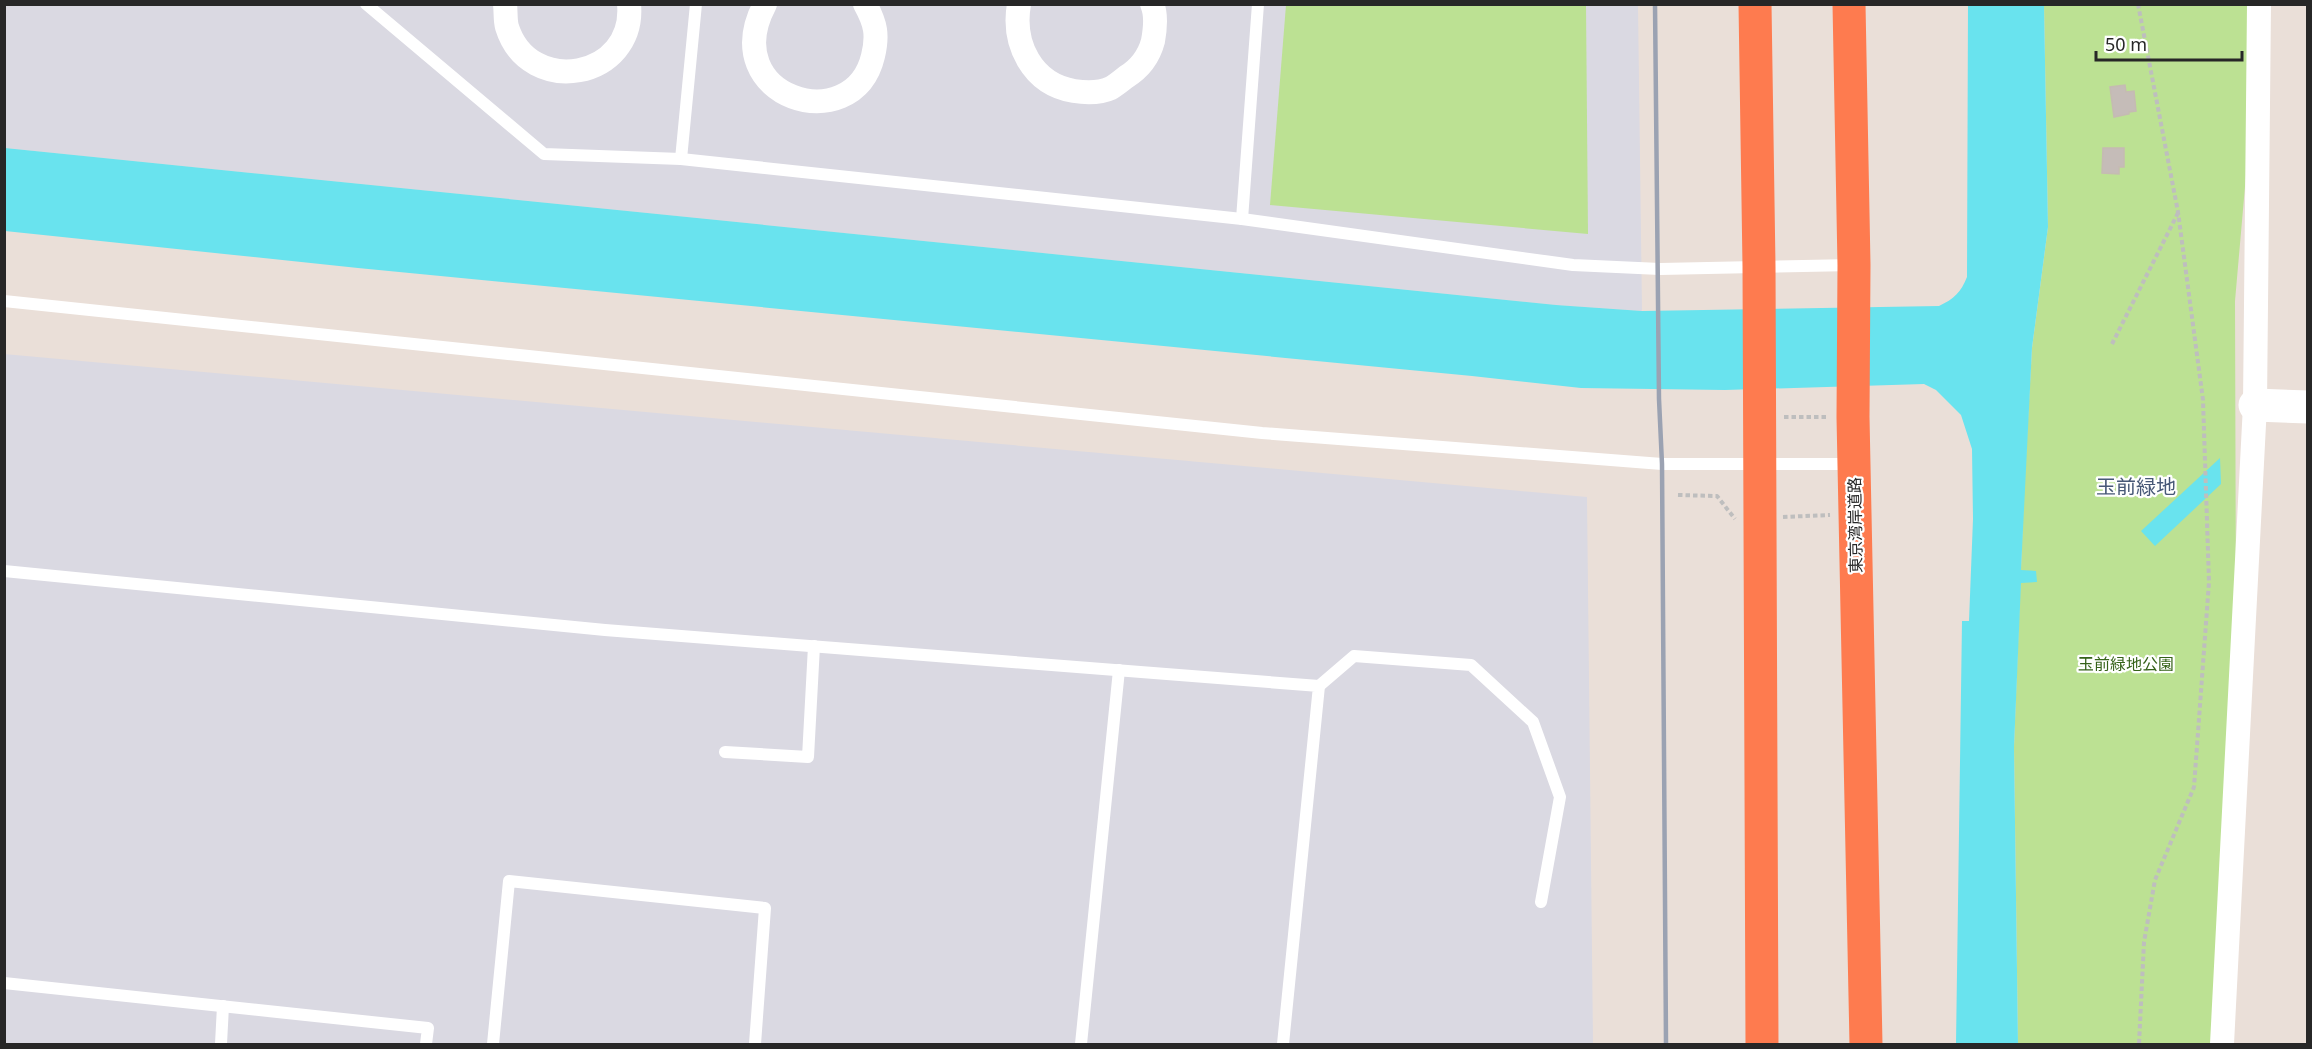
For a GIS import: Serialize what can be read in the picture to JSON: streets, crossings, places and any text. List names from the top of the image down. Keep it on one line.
{"streets":{"highway":["東京湾岸道路"]},"districts":["玉前緑地"],"parks":["玉前緑地公園"],"scale_bar":"50 m"}
